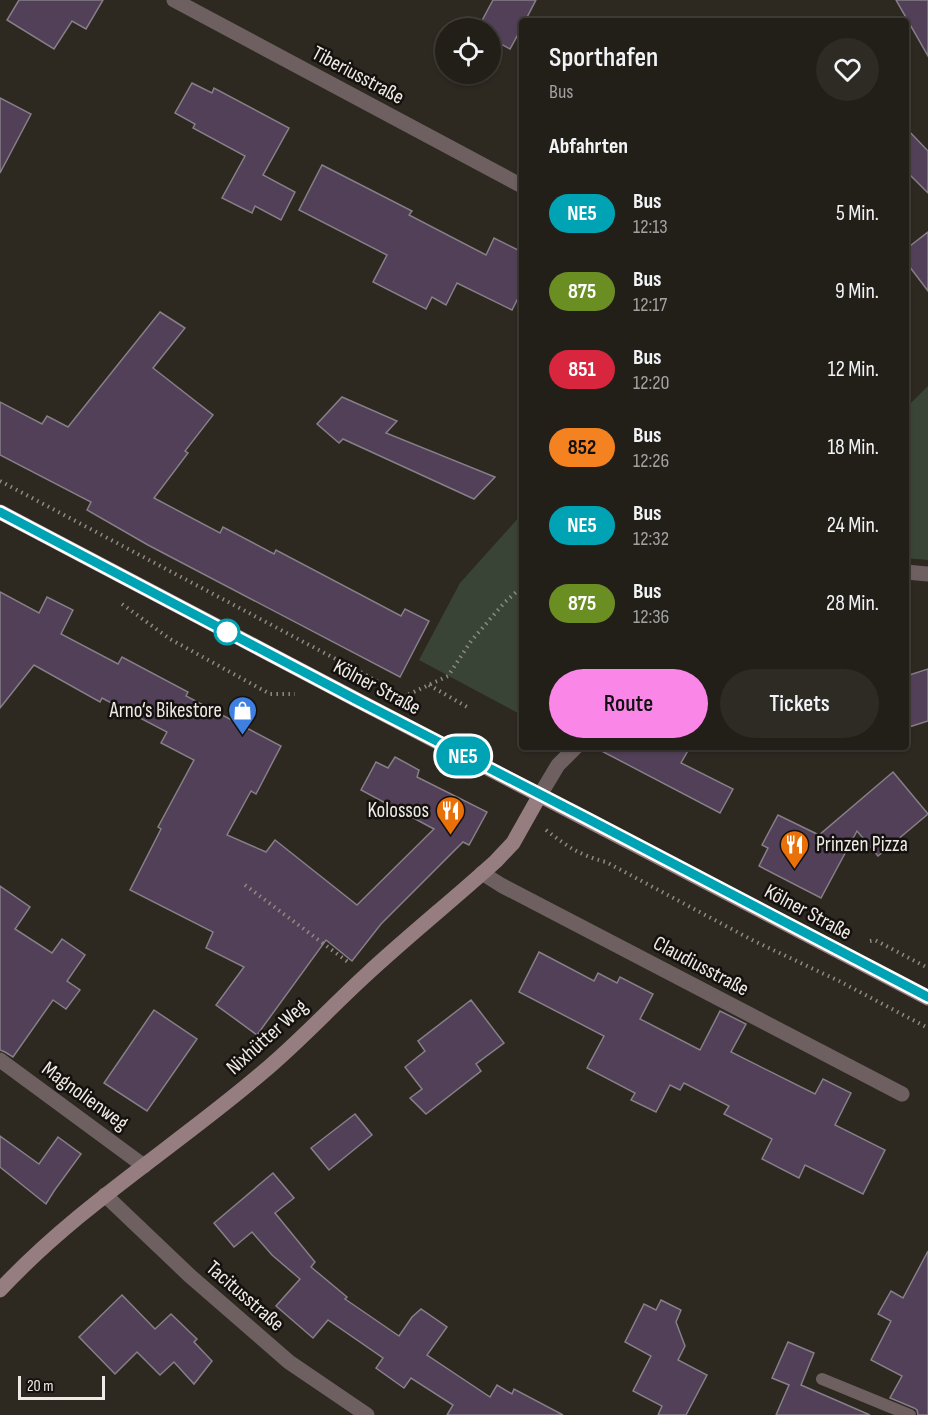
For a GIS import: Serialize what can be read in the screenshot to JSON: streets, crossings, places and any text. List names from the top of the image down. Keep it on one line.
{"streets":{"main road":["Kölner Straße","Nixhütter Weg"],"street":["Tiberiusstraße","Claudiusstraße","Magnolienweg","Tacitusstraße"]},"crossings":[["Kölner Straße","Nixhütter Weg"],["Claudiusstraße","Nixhütter Weg"],["Nixhütter Weg","Magnolienweg"],["Nixhütter Weg","Tacitusstraße"]],"places":{"shop":["Arno‘s Bikestore"],"restaurant":["Kolossos","Prinzen Pizza"]},"lines":["bus line NE5"],"scale_bar":"20 m","page":{"on_map":"NE5","heading":[["Sporthafen","Bus"],"Abfahrten"],"list":[{"mark":"NE5","name":"Bus","note":"12:13","value":"5 Min."},{"mark":"875","name":"Bus","note":"12:17","value":"9 Min."},{"mark":"851","name":"Bus","note":"12:20","value":"12 Min."},{"mark":"852","name":"Bus","note":"12:26","value":"18 Min."},{"mark":"NE5","name":"Bus","note":"12:32","value":"24 Min."},{"mark":"875","name":"Bus","note":"12:36","value":"28 Min."}],"buttons":["Route","Tickets"],"scale":"20 m"}}
